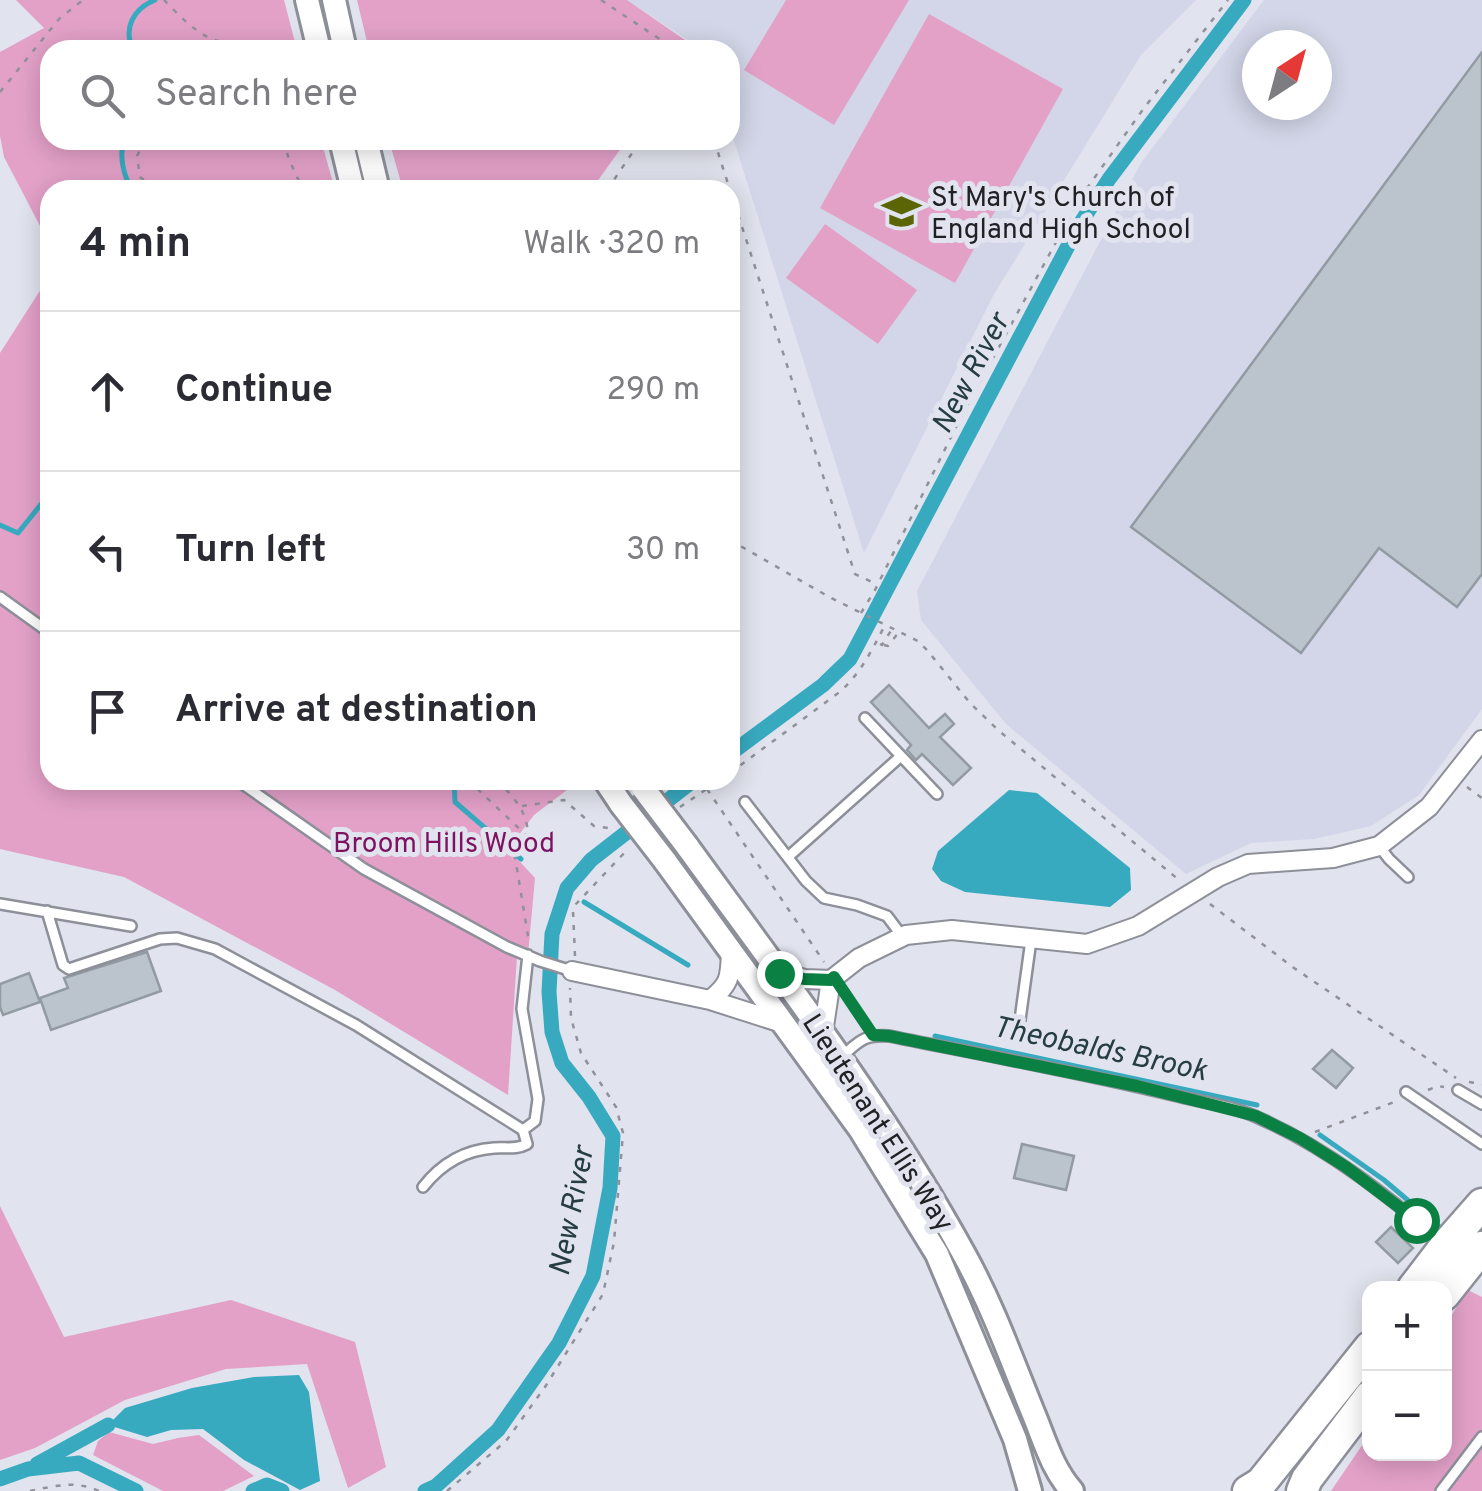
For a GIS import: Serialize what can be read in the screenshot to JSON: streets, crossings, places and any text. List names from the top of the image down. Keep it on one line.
{"streets":{"main road":["Lieutenant Ellis Way"]},"water":["New River","Theobalds Brook"],"parks":["Broom Hills Wood"],"places":{"school or university":["St Mary's Church of England High School"]},"north":"top right","page":{"search":"Search here","heading":["4 min","Walk · 320 m"],"list":[["Continue","290 m"],["Turn left","30 m"],"Arrive at destination"],"map_buttons":["+","−"]}}
